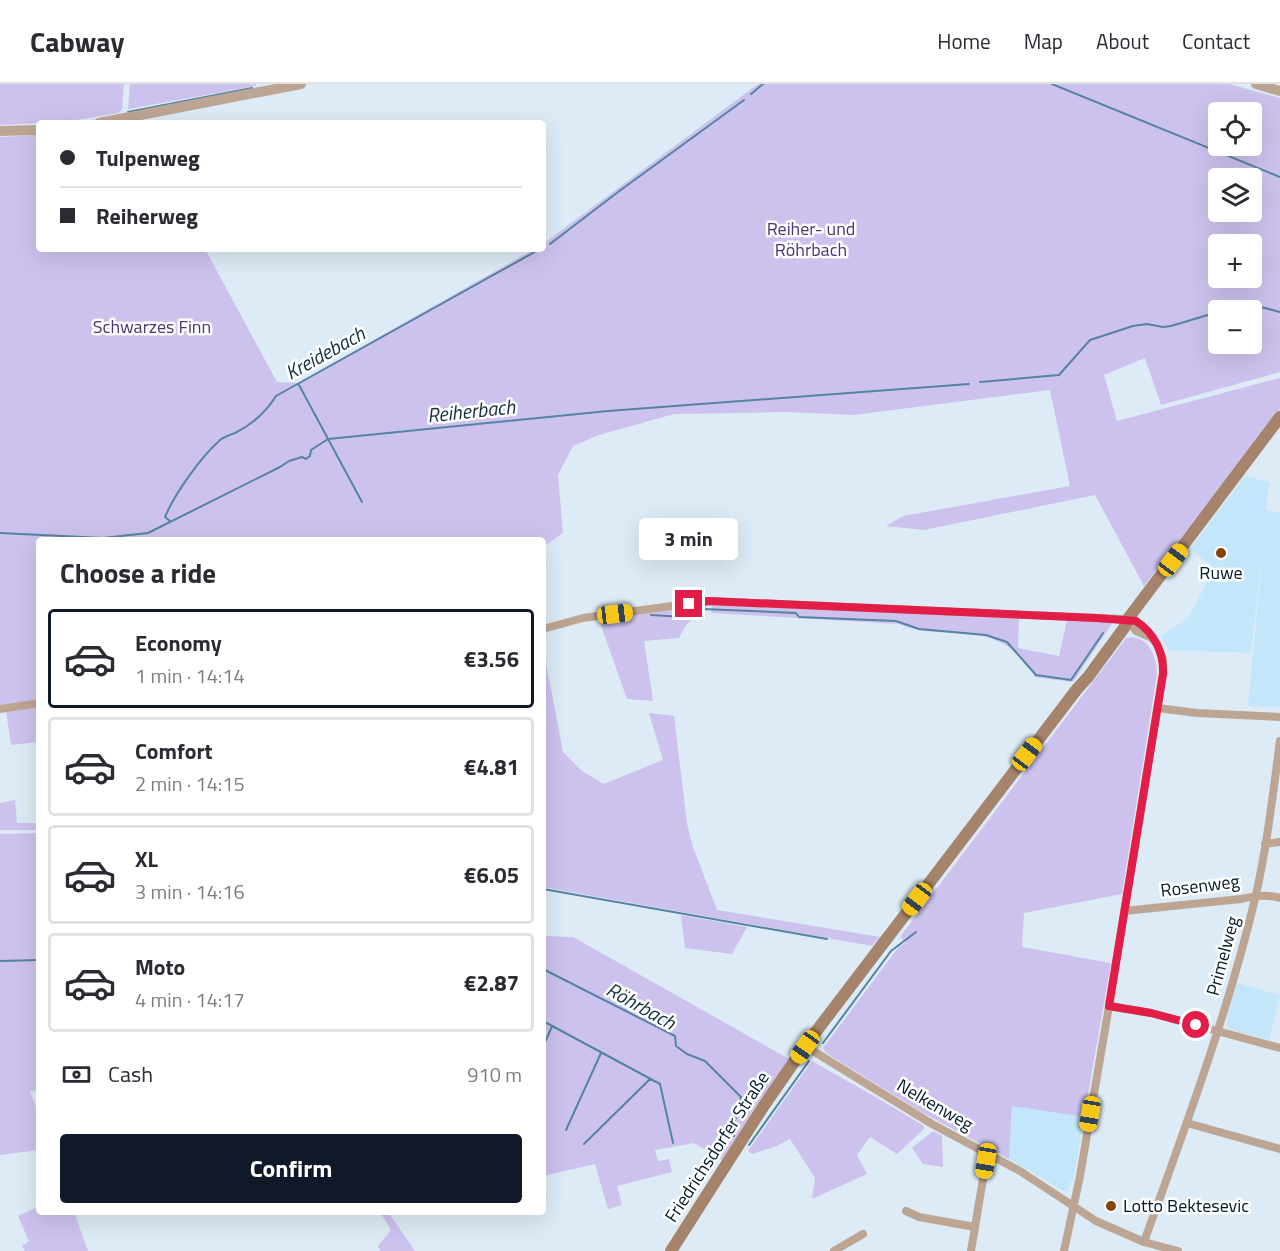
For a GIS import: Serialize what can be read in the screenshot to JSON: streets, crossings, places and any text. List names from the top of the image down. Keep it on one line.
{"streets":{"main road":["Friedrichsdorfer Straße"],"street":["Rosenweg","Primelweg","Nelkenweg"]},"crossings":[["Rosenweg","Primelweg"],["Primelweg","Nelkenweg"],["Nelkenweg","Friedrichsdorfer Straße"]],"water":["Kreidebach","Reiherbach","Röhrbach"],"parks":["Reiher- und Röhrbach","Schwarzes Finn"],"places":["Ruwe","Lotto Bektesevic"],"page":{"header":"Cabway","nav":["Home","Map","About","Contact"],"map_buttons":["+","−"],"banner":["Tulpenweg","Reiherweg"],"bubble":"3 min","heading":"Choose a ride","list":[{"name":"Economy","note":"1 min · 14:14","value":"€3.56"},{"name":"Comfort","note":"2 min · 14:15","value":"€4.81"},{"name":"XL","note":"3 min · 14:16","value":"€6.05"},{"name":"Moto","note":"4 min · 14:17","value":"€2.87"}],"pay":["Cash","910 m"],"buttons":"Confirm"}}
